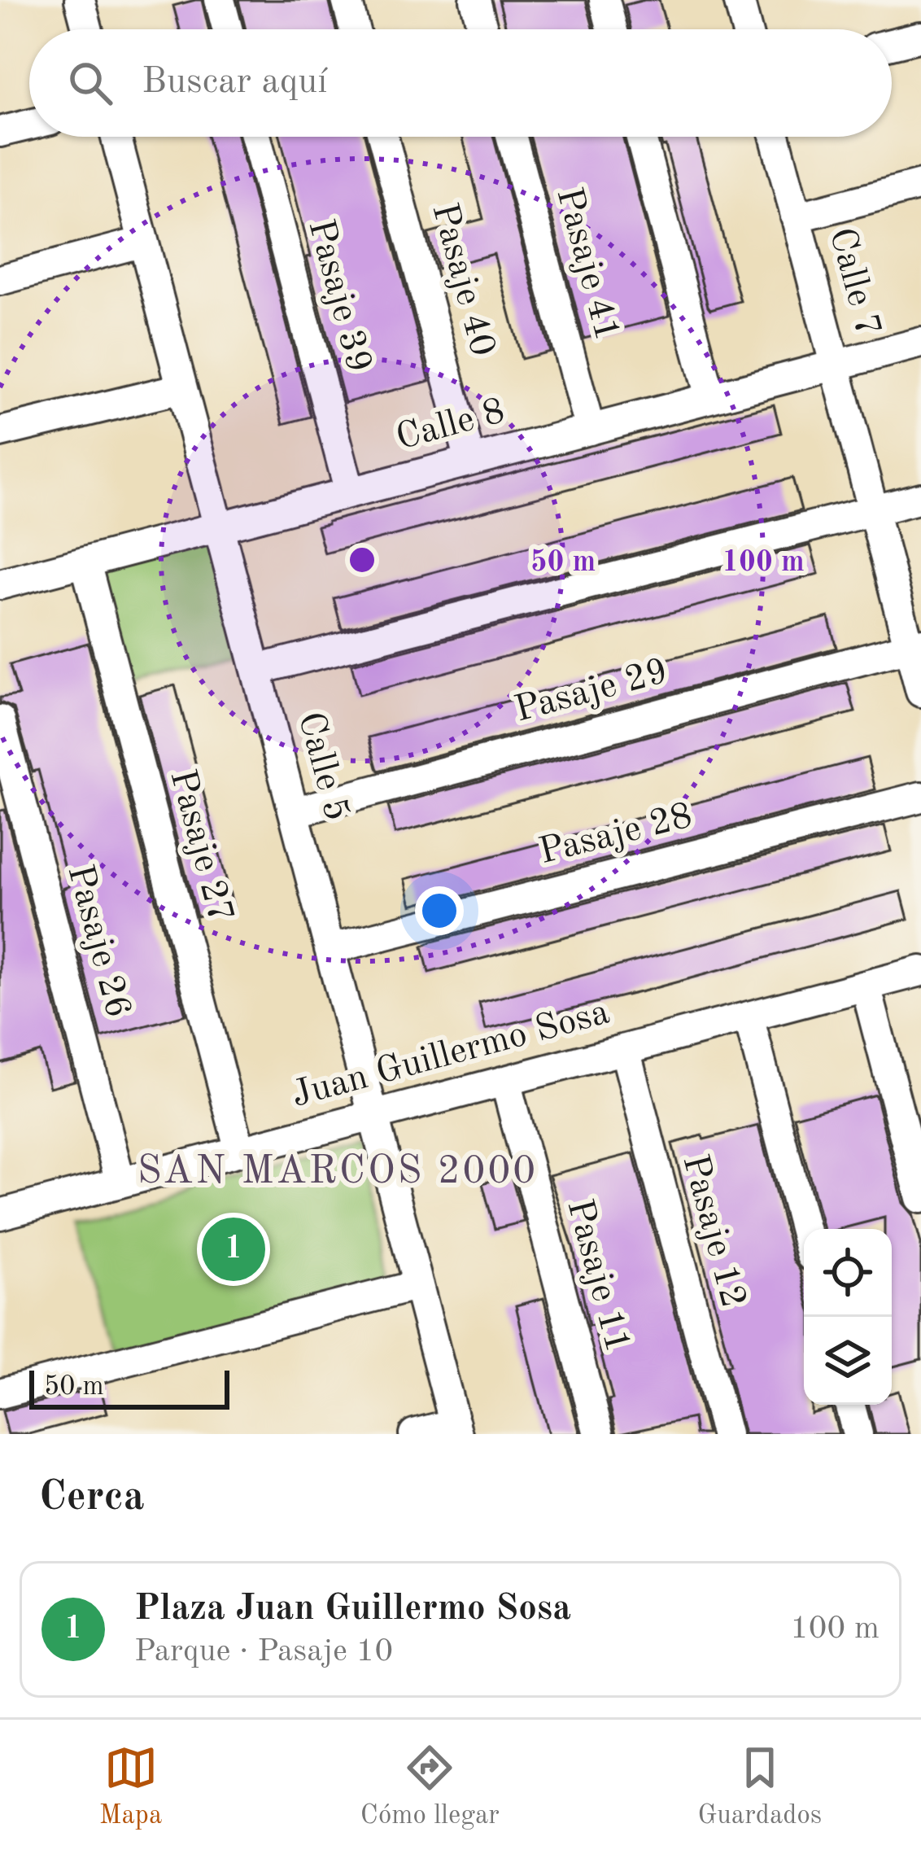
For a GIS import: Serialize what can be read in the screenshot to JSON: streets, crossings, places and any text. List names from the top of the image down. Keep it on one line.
{"streets":{"street":["Pasaje 41","Pasaje 40","Calle 7","Pasaje 39","Calle 8","Pasaje 29","Calle 5","Pasaje 28","Pasaje 27","Pasaje 26","Juan Guillermo Sosa","Pasaje 12","Pasaje 11"]},"crossings":[["Pasaje 41","Calle 8"],["Pasaje 40","Calle 8"],["Calle 7","Calle 8"],["Calle 7","Pasaje 29"],["Pasaje 39","Calle 8"],["Calle 8","Calle 5"],["Calle 8","Pasaje 27"],["Pasaje 29","Calle 5"],["Calle 5","Pasaje 28"],["Calle 5","Juan Guillermo Sosa"],["Pasaje 27","Juan Guillermo Sosa"],["Pasaje 26","Juan Guillermo Sosa"],["Juan Guillermo Sosa","Pasaje 12"],["Juan Guillermo Sosa","Pasaje 11"]],"districts":["SAN MARCOS 2000"],"scale_bar":"50 m","page":{"search":"Buscar aquí","pins":"1","scale":"50 m","heading":"Cerca","list":[{"mark":"1","name":"Plaza Juan Guillermo Sosa","note":"Parque · Pasaje 10","value":"100 m"}],"nav":["Mapa","Cómo llegar","Guardados"]},"rings":["50 m","100 m"]}
